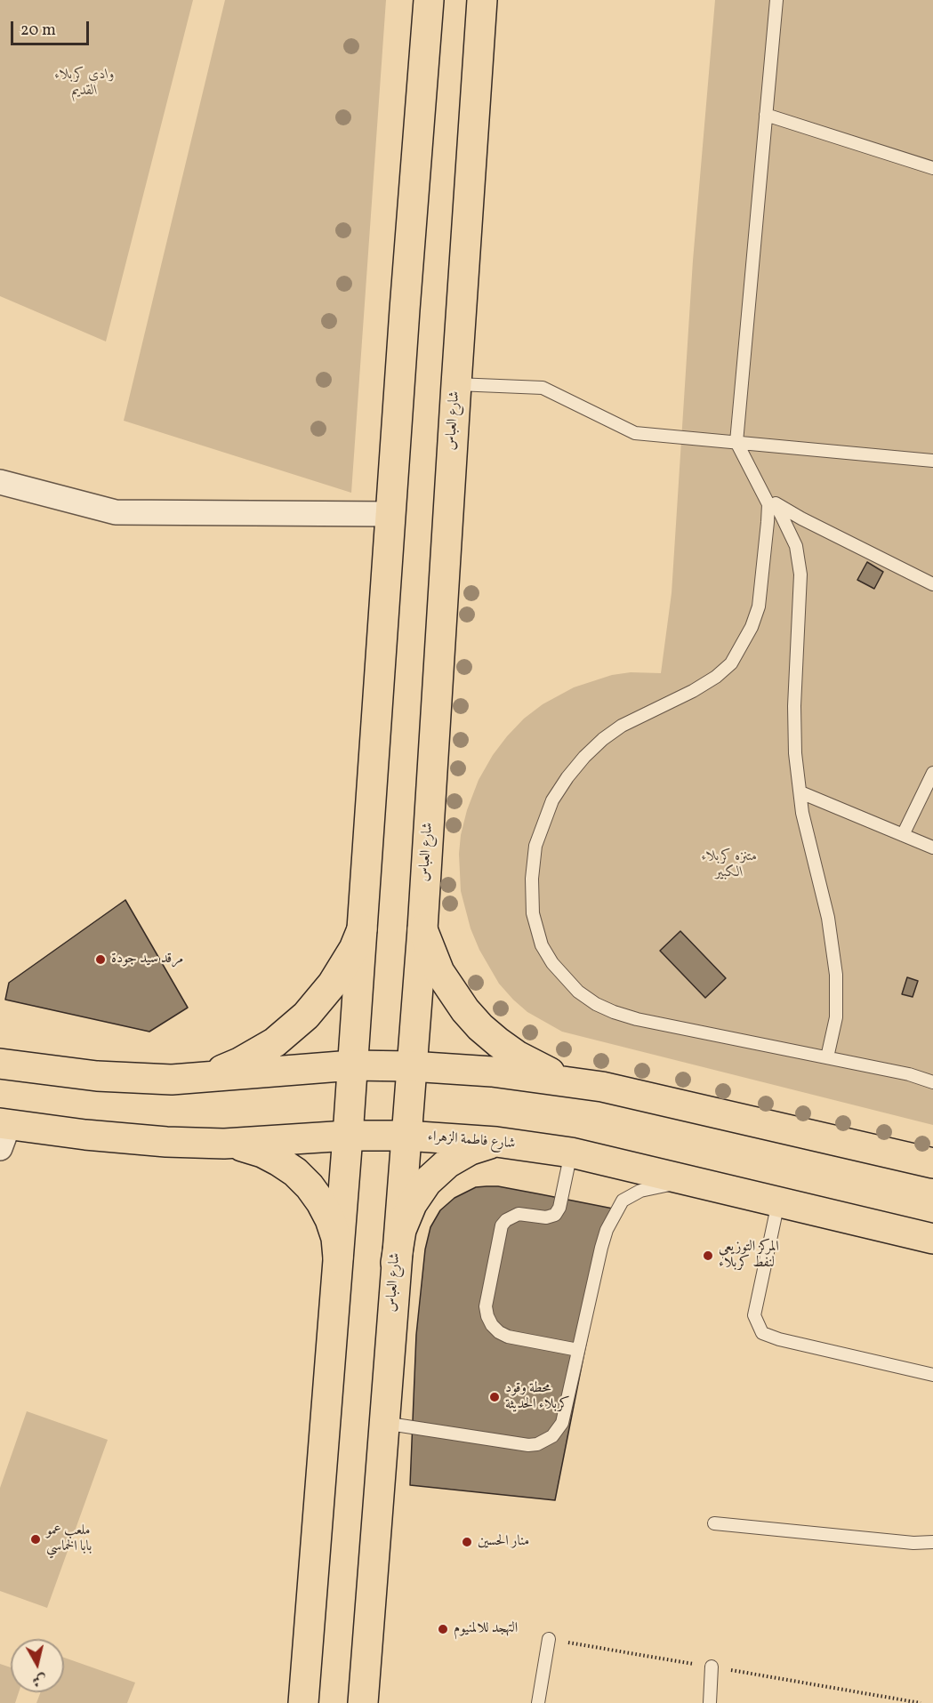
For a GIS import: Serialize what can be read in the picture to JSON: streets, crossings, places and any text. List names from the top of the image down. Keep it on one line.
{"streets":{"main road":["شارع العباس","شارع فاطمة الزهراء"]},"crossings":[["شارع العباس","شارع فاطمة الزهراء"]],"parks":["وادي كربلاء القديم","متنزه كربلاء الكبير"],"places":["مرقد سيد جودة","المركز التوزيعي لنفط كربلاء","محطة وقود كربلاء الحديثة","ملعب عمو بابا الخماسي","منار الحسين","التهجد للالمنيوم"],"scale_bar":"20 m","north":"bottom"}
